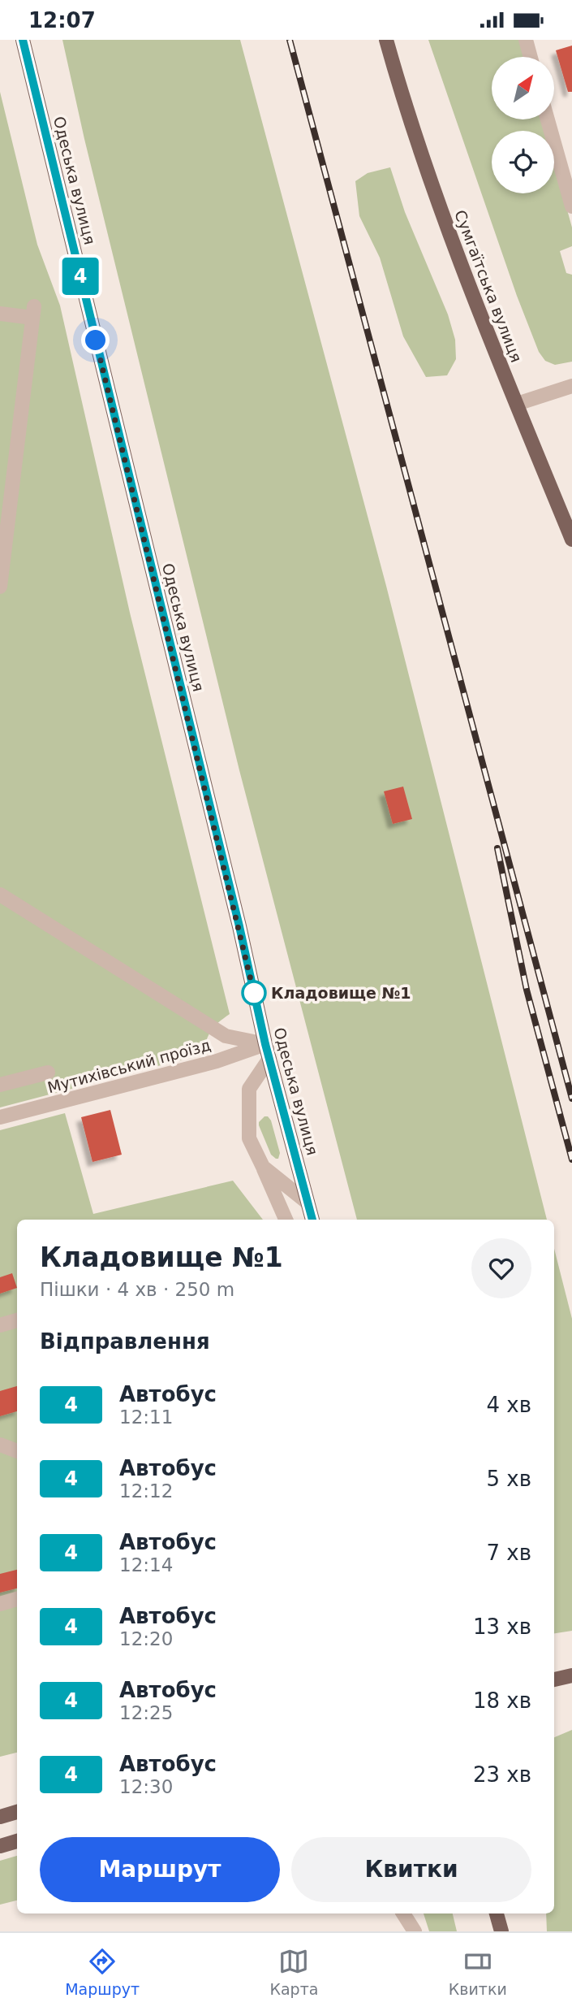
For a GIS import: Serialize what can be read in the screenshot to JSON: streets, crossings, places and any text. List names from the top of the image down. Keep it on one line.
{"streets":{"main road":["Одеська вулиця","Сумгаїтська вулиця"],"street":["Мутихівський проїзд"]},"crossings":[["Одеська вулиця","Мутихівський проїзд"]],"places":["Кладовище №1"],"lines":["bus line 4"],"north":"top right","page":{"status":"12:07","on_map":"4","heading":[["Кладовище №1","Пішки · 4 хв · 250 m"],"Відправлення"],"list":[{"mark":"4","name":"Автобус","note":"12:11","value":"4 хв"},{"mark":"4","name":"Автобус","note":"12:12","value":"5 хв"},{"mark":"4","name":"Автобус","note":"12:14","value":"7 хв"},{"mark":"4","name":"Автобус","note":"12:20","value":"13 хв"},{"mark":"4","name":"Автобус","note":"12:25","value":"18 хв"},{"mark":"4","name":"Автобус","note":"12:30","value":"23 хв"}],"buttons":["Маршрут","Квитки"],"tabs":["Маршрут","Карта","Квитки"]}}
